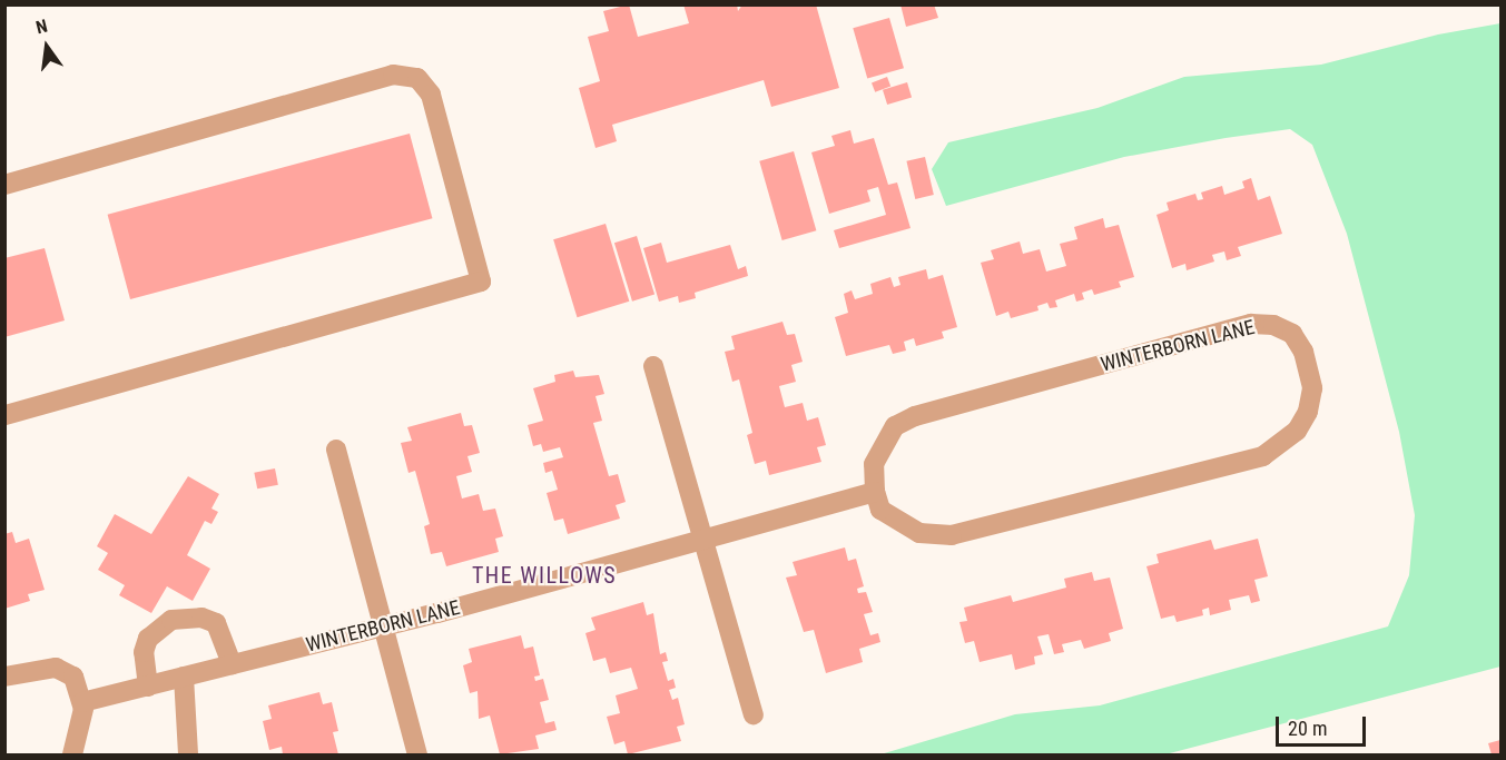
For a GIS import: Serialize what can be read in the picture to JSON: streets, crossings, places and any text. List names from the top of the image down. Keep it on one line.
{"streets":{"street":["WINTERBORN LANE"]},"districts":["THE WILLOWS"],"scale_bar":"20 m","north":"top"}
